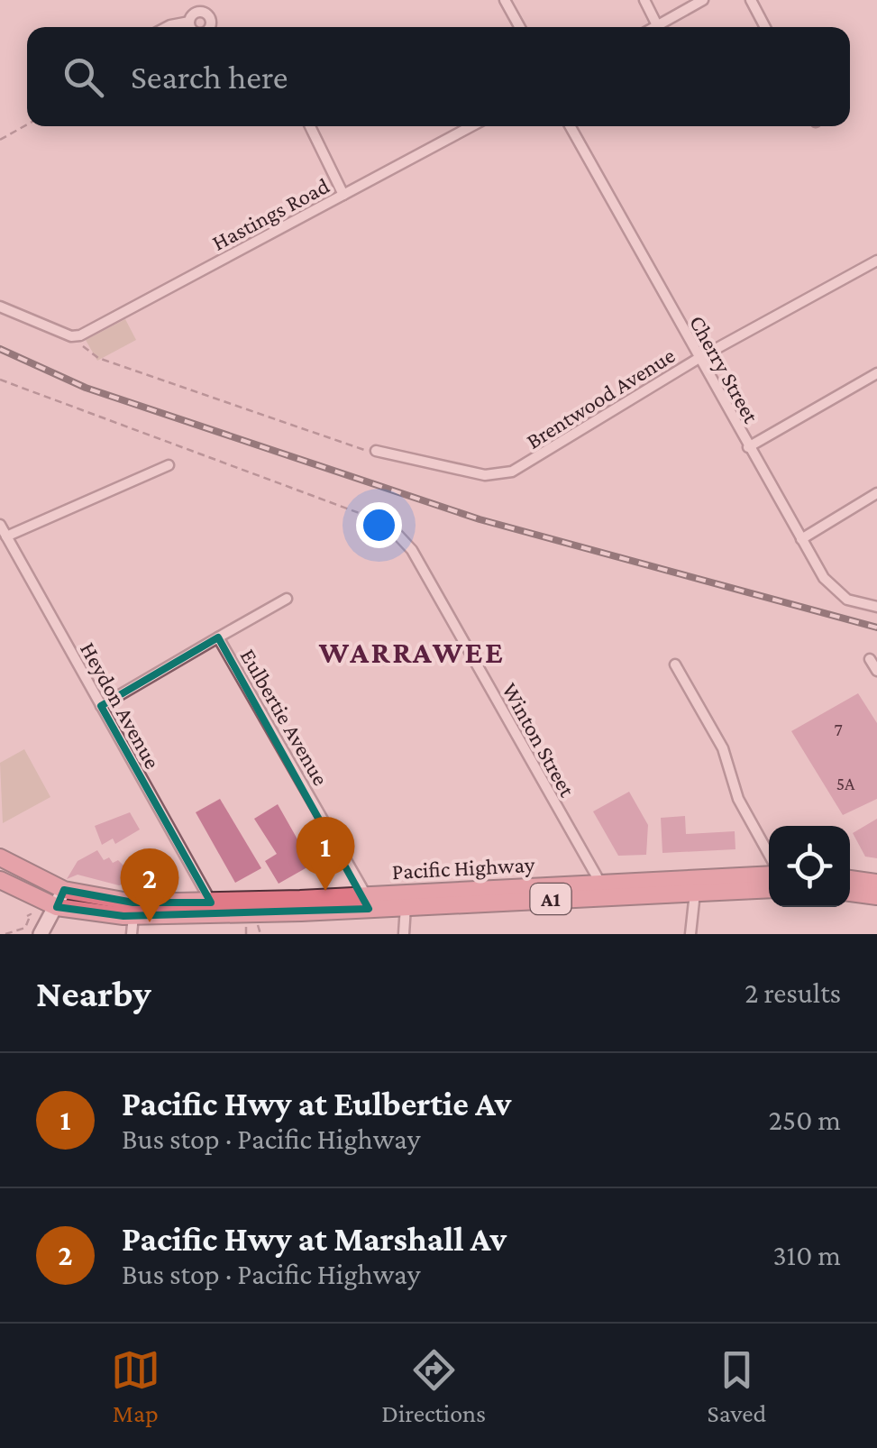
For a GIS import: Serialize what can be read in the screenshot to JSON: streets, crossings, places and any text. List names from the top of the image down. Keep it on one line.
{"streets":{"highway":["Pacific Highway","A1"],"street":["Hastings Road","Cherry Street","Brentwood Avenue","Heydon Avenue","Eulbertie Avenue","Winton Street"]},"crossings":[["Cherry Street","Brentwood Avenue"],["Heydon Avenue","Eulbertie Avenue"],["Heydon Avenue","Pacific Highway"],["Eulbertie Avenue","Pacific Highway"],["Winton Street","Pacific Highway"]],"districts":["WARRAWEE"],"house_numbers":["7","5A"],"page":{"search":"Search here","pins":["1","2"],"heading":["Nearby","2 results"],"list":[{"mark":"1","name":"Pacific Hwy at Eulbertie Av","note":"Bus stop · Pacific Highway","value":"250 m"},{"mark":"2","name":"Pacific Hwy at Marshall Av","note":"Bus stop · Pacific Highway","value":"310 m"}],"nav":["Map","Directions","Saved"]}}
